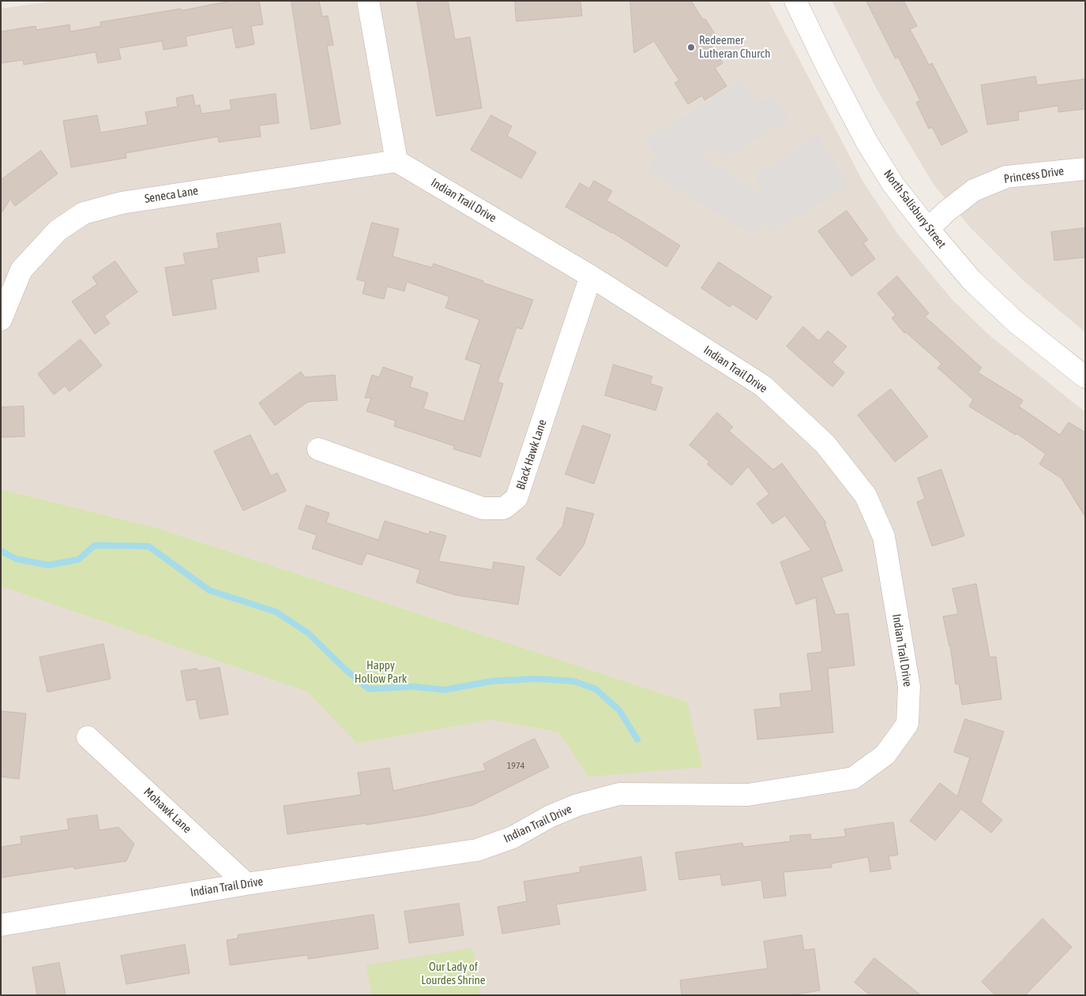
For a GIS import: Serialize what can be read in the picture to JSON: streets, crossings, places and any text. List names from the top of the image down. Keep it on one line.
{"streets":{"street":["Princess Drive","Seneca Lane","Indian Trail Drive","North Salisbury Street","Black Hawk Lane","Mohawk Lane"]},"crossings":[["Princess Drive","North Salisbury Street"],["Seneca Lane","Indian Trail Drive"],["Indian Trail Drive","Black Hawk Lane"],["Indian Trail Drive","Mohawk Lane"]],"parks":["Happy Hollow Park","Our Lady of Lourdes Shrine"],"places":["Redeemer Lutheran Church"],"house_numbers":["1974"]}
